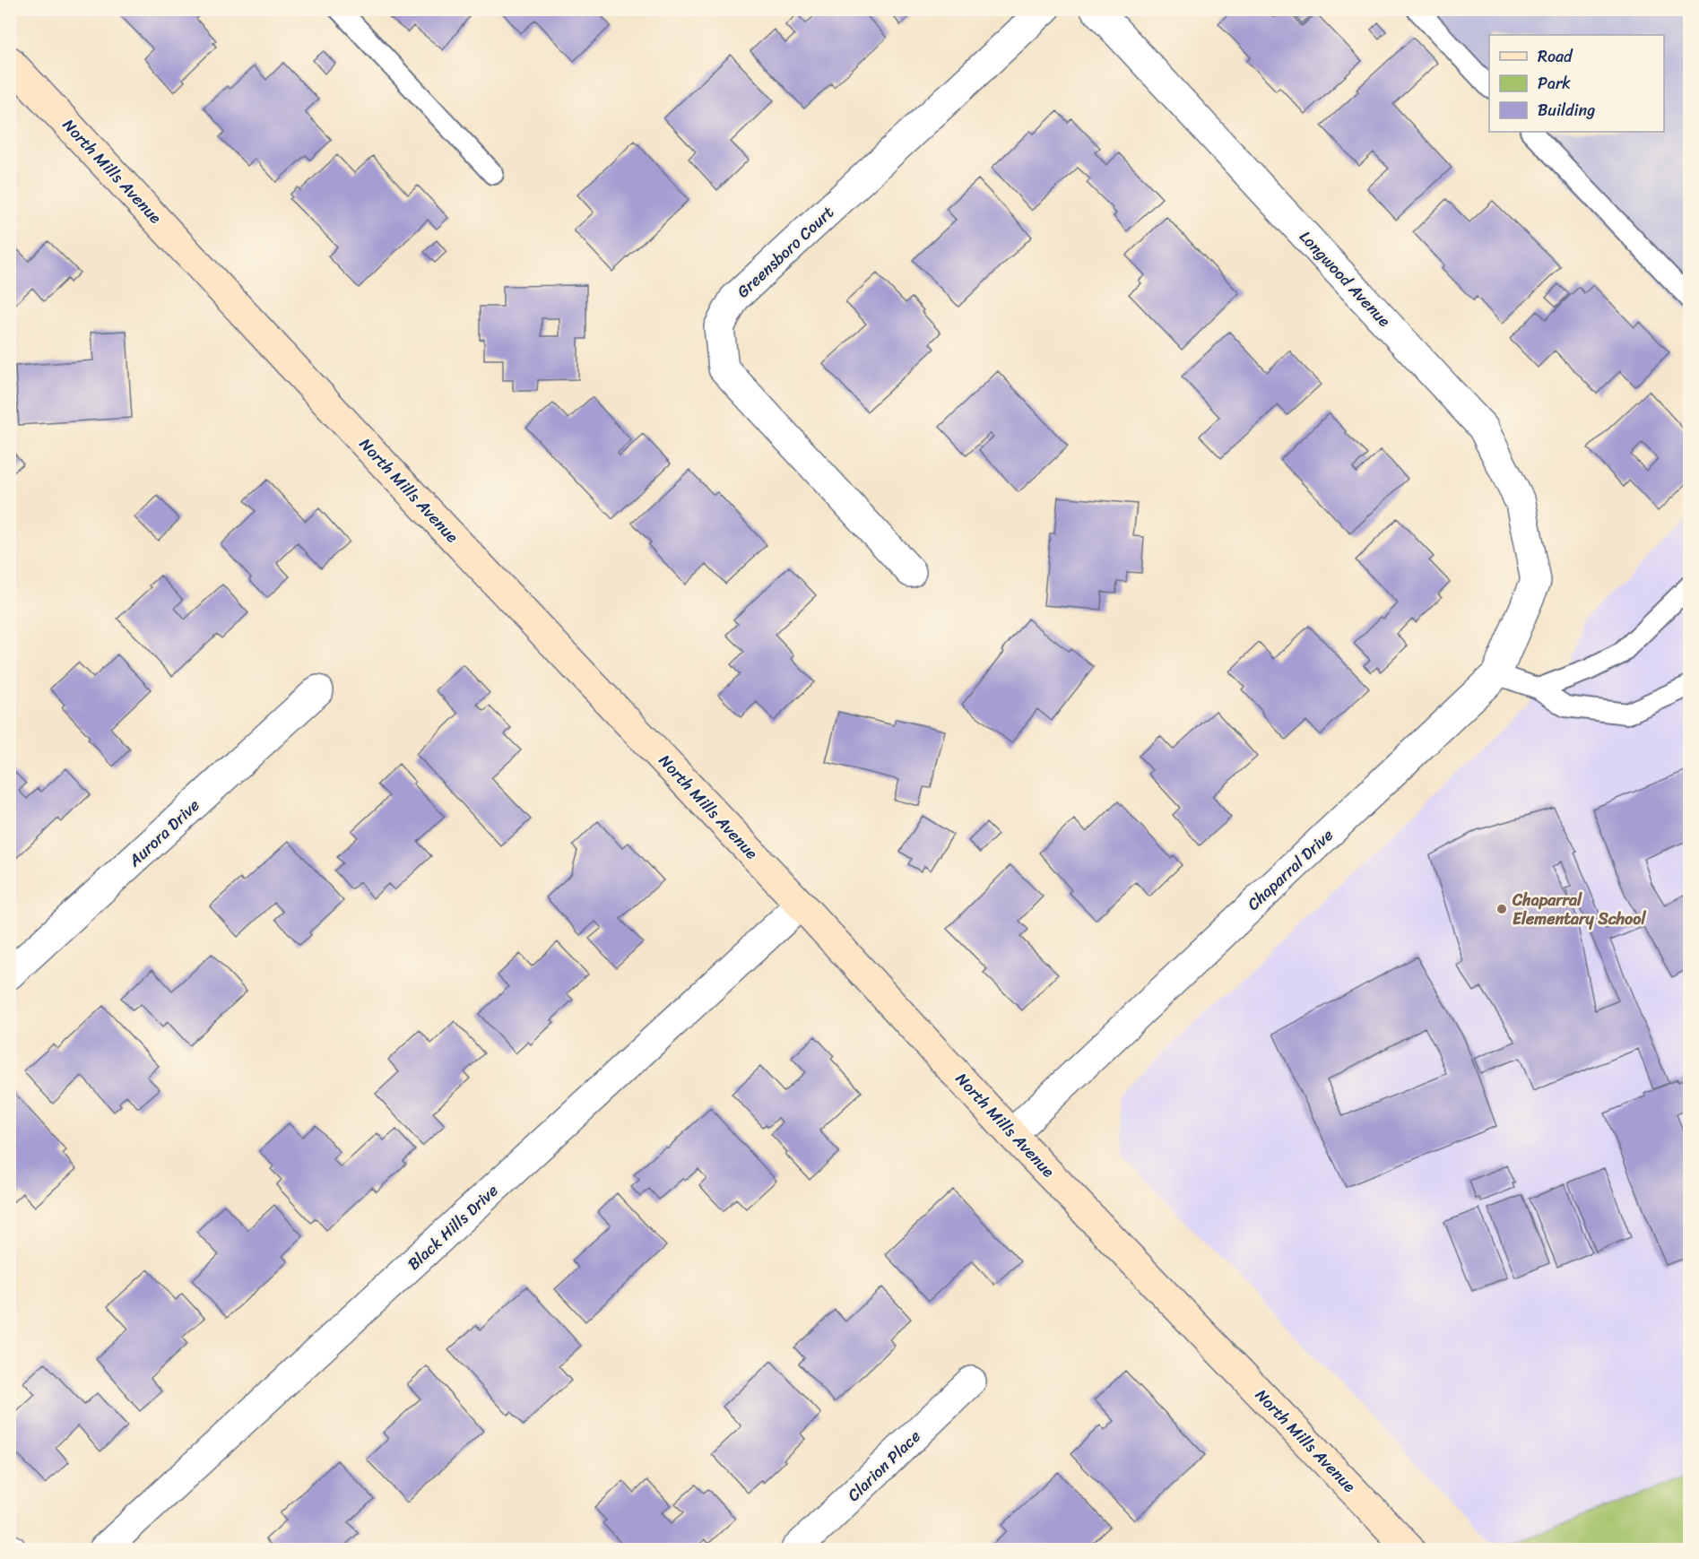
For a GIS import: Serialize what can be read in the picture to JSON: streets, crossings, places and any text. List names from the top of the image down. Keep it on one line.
{"streets":{"main road":["North Mills Avenue"],"street":["Greensboro Court","Longwood Avenue","Aurora Drive","Chaparral Drive","Black Hills Drive","Clarion Place"]},"crossings":[["North Mills Avenue","Chaparral Drive"],["North Mills Avenue","Black Hills Drive"],["Longwood Avenue","Chaparral Drive"]],"places":["Chaparral Elementary School"],"legend":["Road","Park","Building"]}
